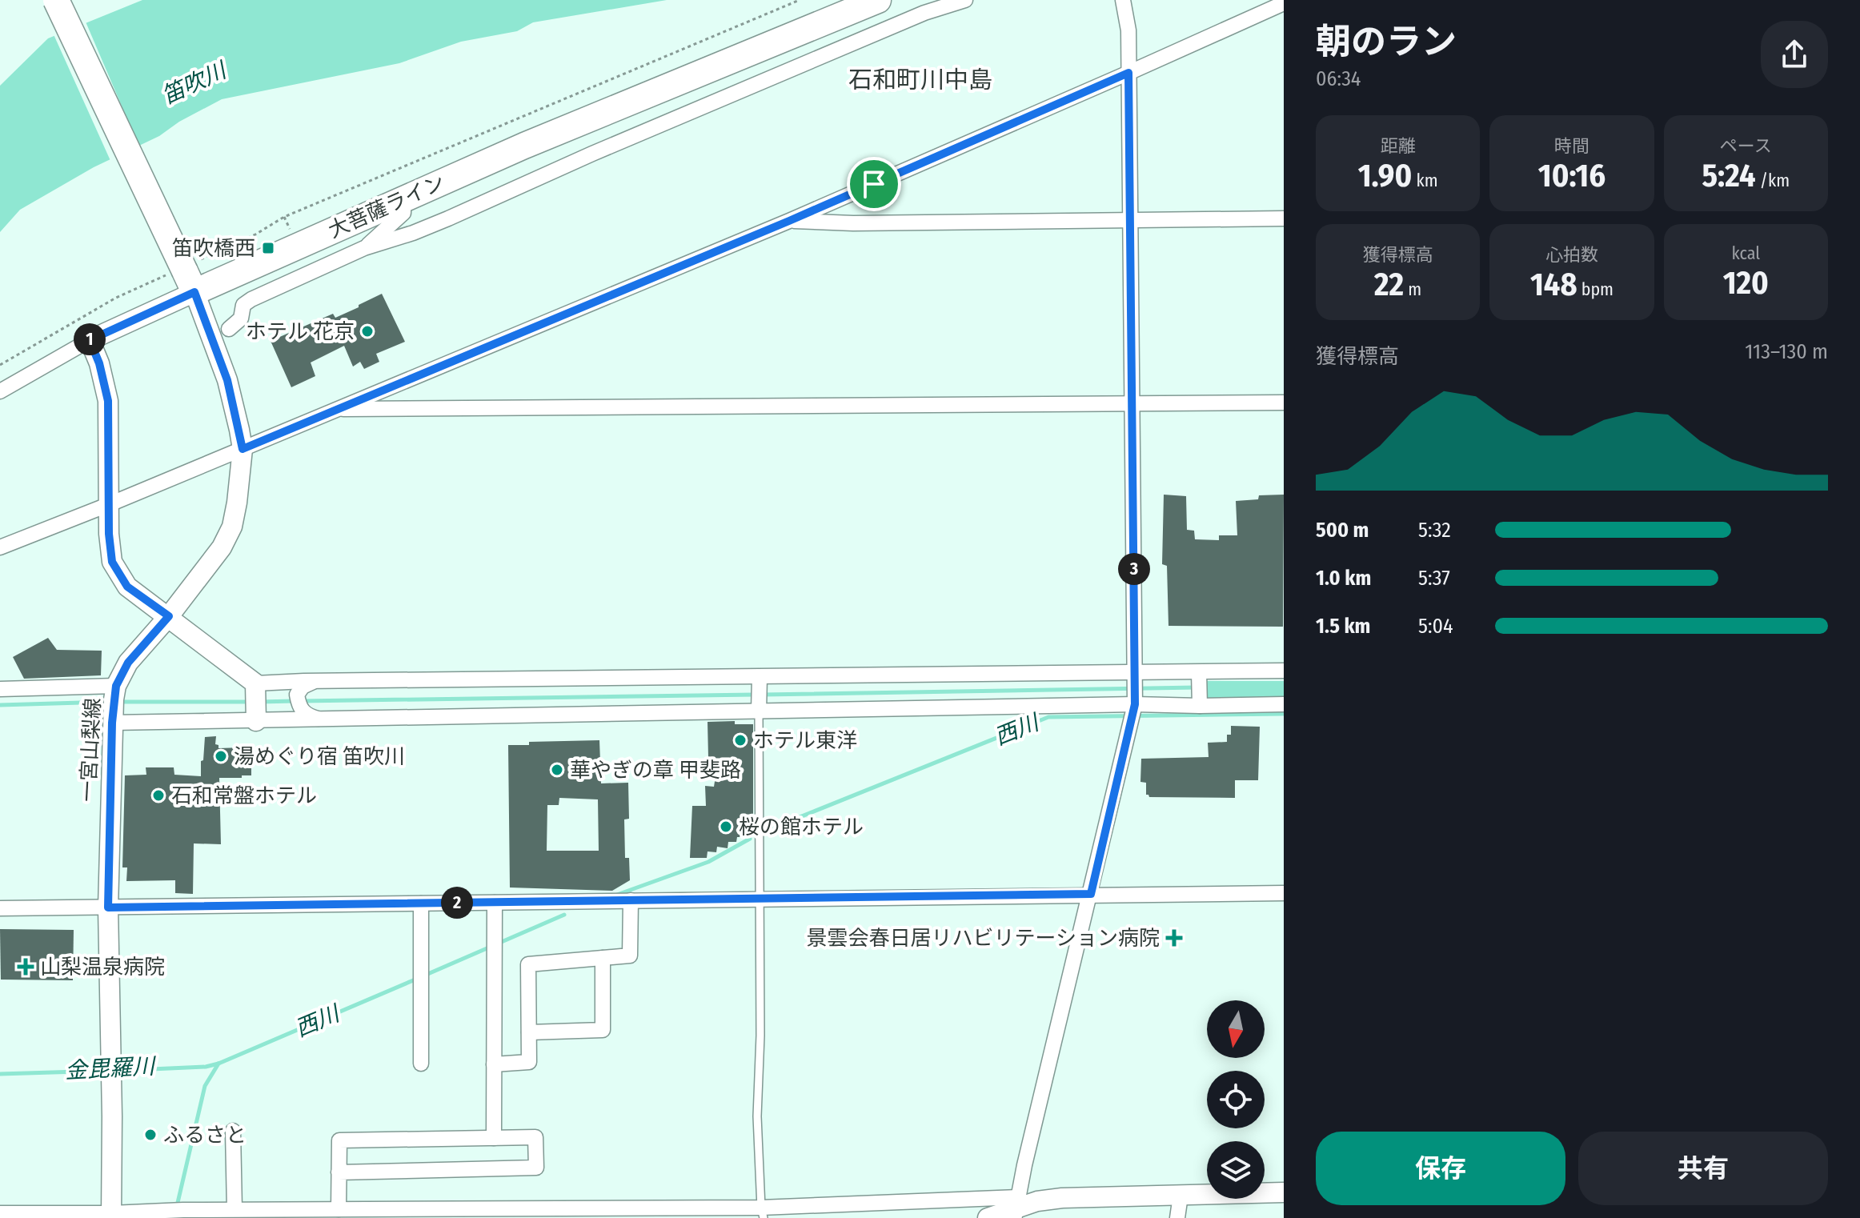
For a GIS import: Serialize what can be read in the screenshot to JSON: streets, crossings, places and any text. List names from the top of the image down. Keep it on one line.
{"streets":{"highway":["大菩薩ライン"],"main road":["一宮山梨線"]},"crossings":[["大菩薩ライン","一宮山梨線"]],"districts":["石和町川中島"],"water":["笛吹川","西川","金毘羅川"],"places":{"transit":["笛吹橋西"],"other":["ホテル 花京","ホテル東洋","湯めぐり宿 笛吹川","華やぎの章 甲斐路","石和常盤ホテル","桜の館ホテル","ふるさと"],"health":["景雲会春日居リハビリテーション病院","山梨温泉病院"]},"north":"bottom","page":{"heading":["朝のラン","06:34"],"stats":[["距離","1.90 km"],["時間","10:16"],["ペース","5:24 /km"],["獲得標高","22 m"],["心拍数","148 bpm"],["kcal","120"]],"pins":["1","3","2"],"chart":["獲得標高","113–130 m"],"list":[{"name":"500 m","note":"5:32"},{"name":"1.0 km","note":"5:37"},{"name":"1.5 km","note":"5:04"}],"buttons":["保存","共有"]}}
